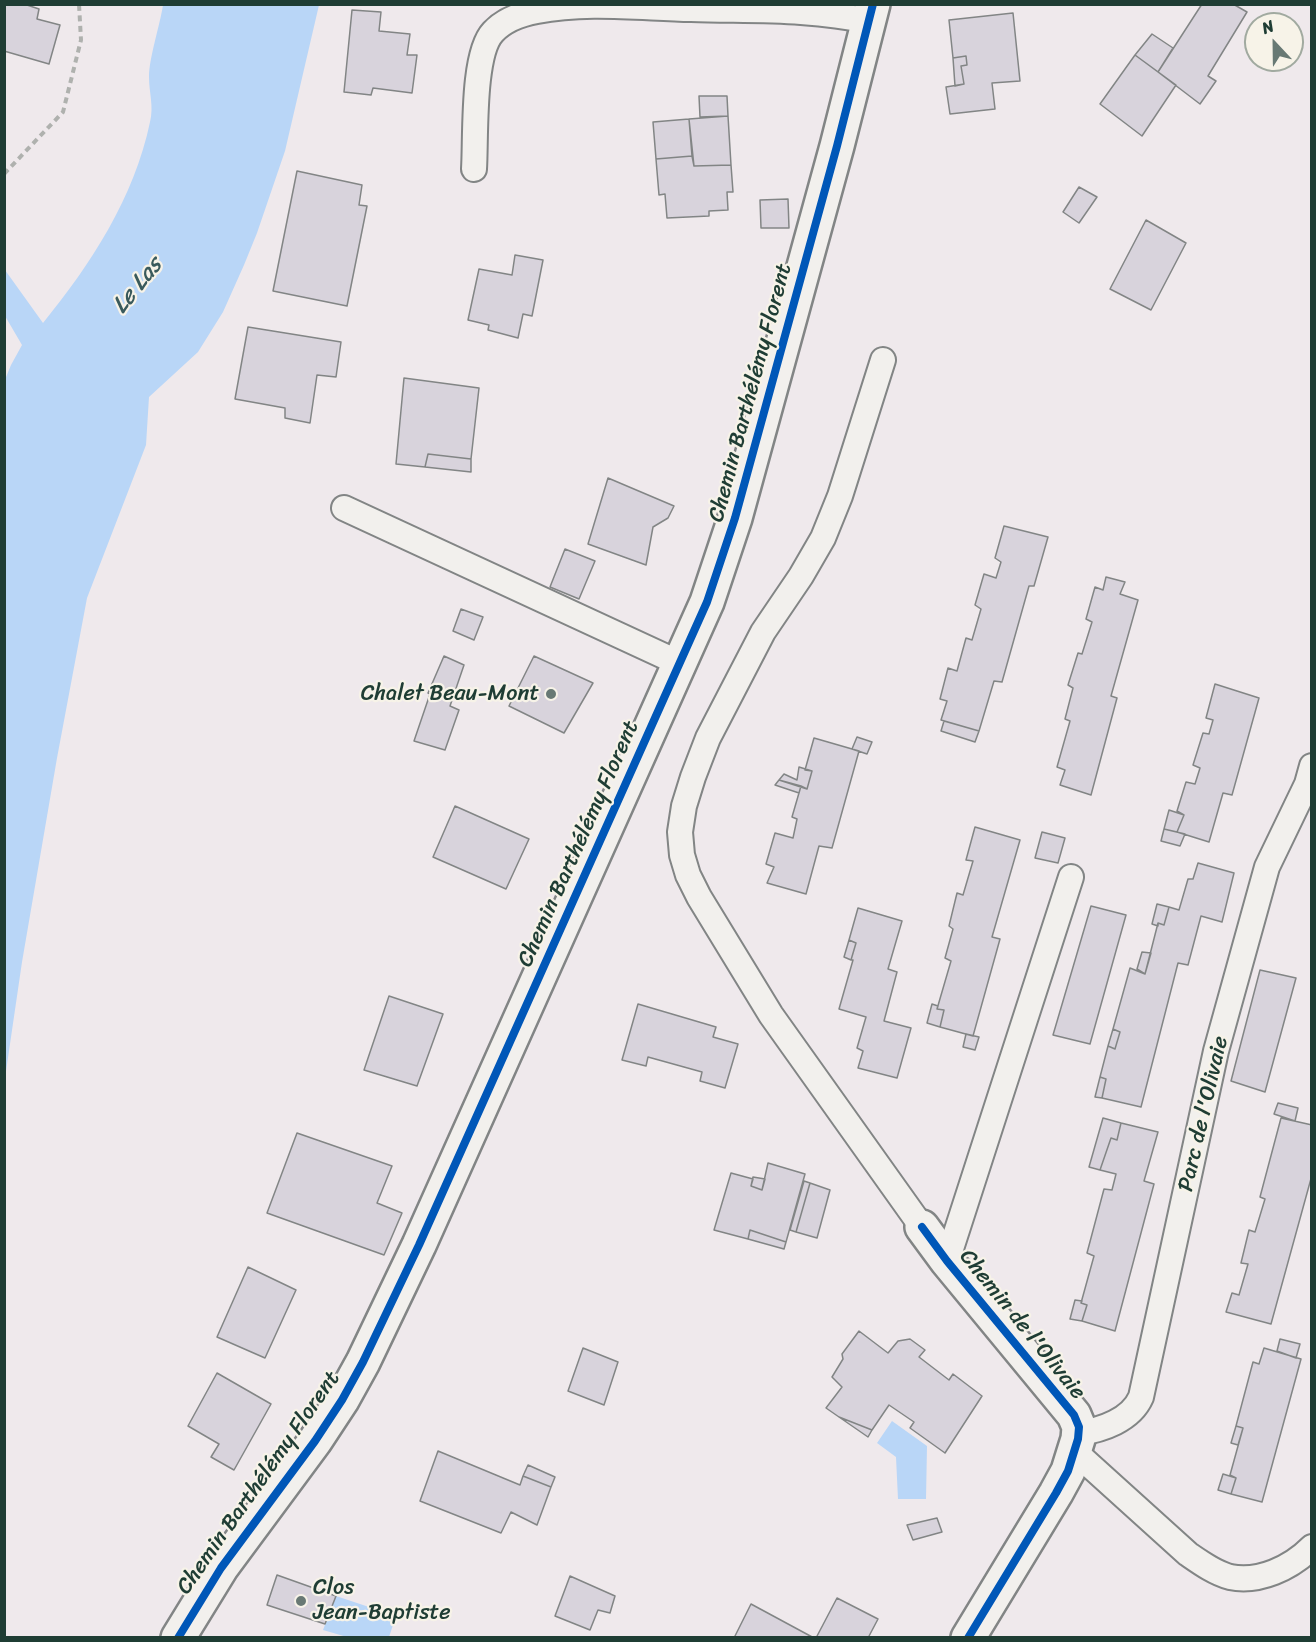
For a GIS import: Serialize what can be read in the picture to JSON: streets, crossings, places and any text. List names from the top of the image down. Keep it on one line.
{"streets":{"street":["Chemin Barthélémy Florent","Chemin de l'Olivaie"],"lane":["Parc de l'Olivaie"]},"crossings":[["Parc de l'Olivaie","Chemin de l'Olivaie"]],"water":["Le Las"],"places":["Chalet Beau-Mont","Clos Jean-Baptiste"],"north":"top"}
